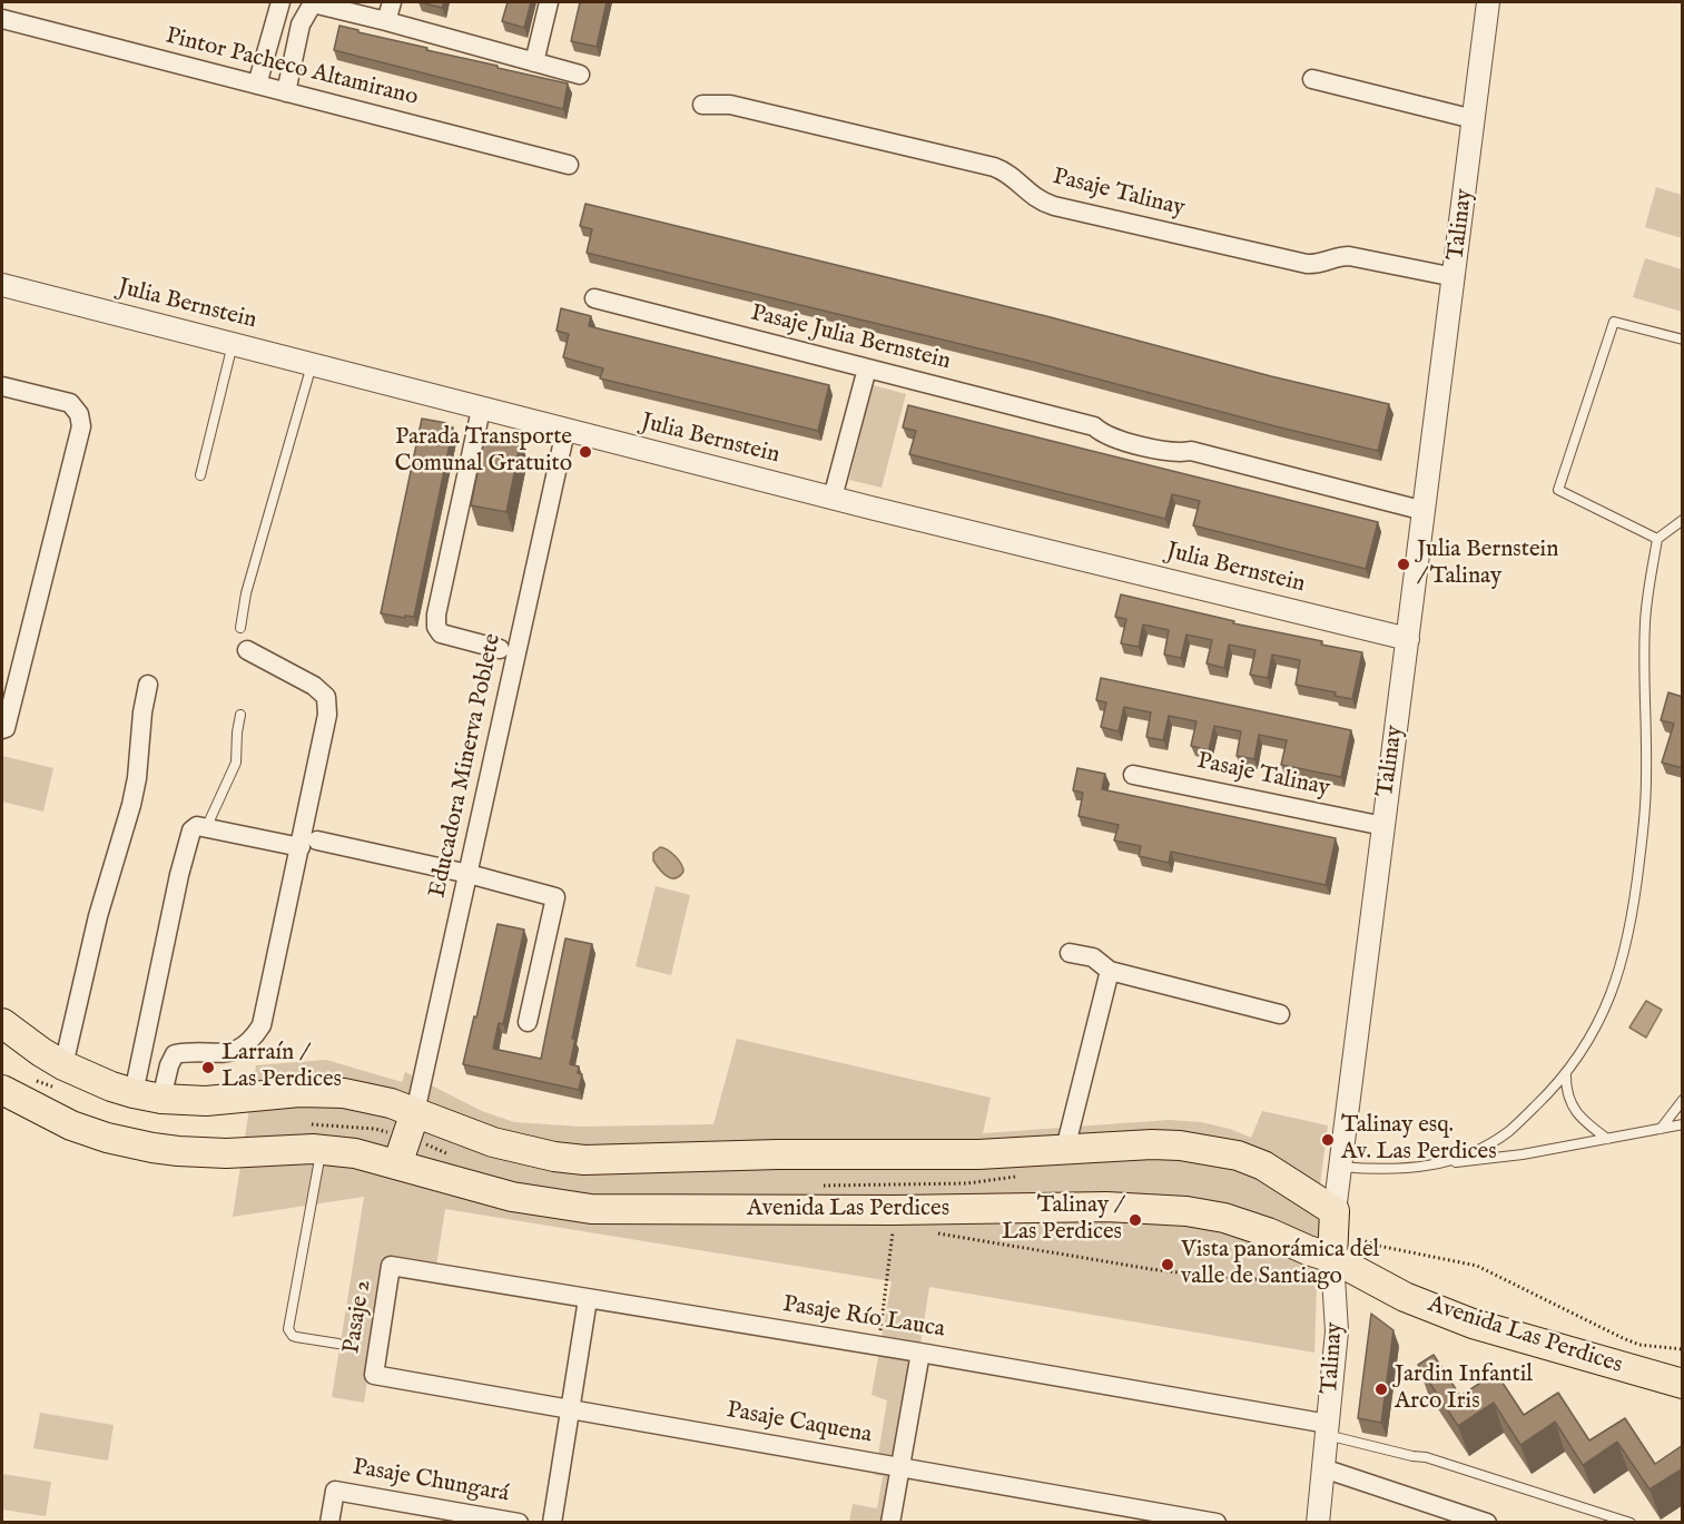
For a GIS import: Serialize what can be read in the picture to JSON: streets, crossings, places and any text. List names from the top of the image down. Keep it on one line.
{"streets":{"main road":["Talinay","Avenida Las Perdices"],"street":["Pintor Pacheco Altamirano","Pasaje Talinay","Julia Bernstein","Pasaje Julia Bernstein","Educadora Minerva Poblete","Pasaje 2","Pasaje Río Lauca","Pasaje Caquena","Pasaje Chungará"]},"crossings":[["Pasaje Talinay","Talinay"],["Talinay","Julia Bernstein"],["Talinay","Pasaje Julia Bernstein"],["Talinay","Avenida Las Perdices"],["Talinay","Pasaje Río Lauca"],["Julia Bernstein","Educadora Minerva Poblete"],["Pasaje 2","Pasaje Río Lauca"],["Pasaje 2","Pasaje Caquena"]],"places":["Parada Transporte Comunal Gratuito","Julia Bernstein / Talinay","Larraín / Las Perdices","Talinay esq. Av. Las Perdices","Talinay / Las Perdices","Vista panorámica del valle de Santiago","Jardin Infantil Arco Iris"]}
